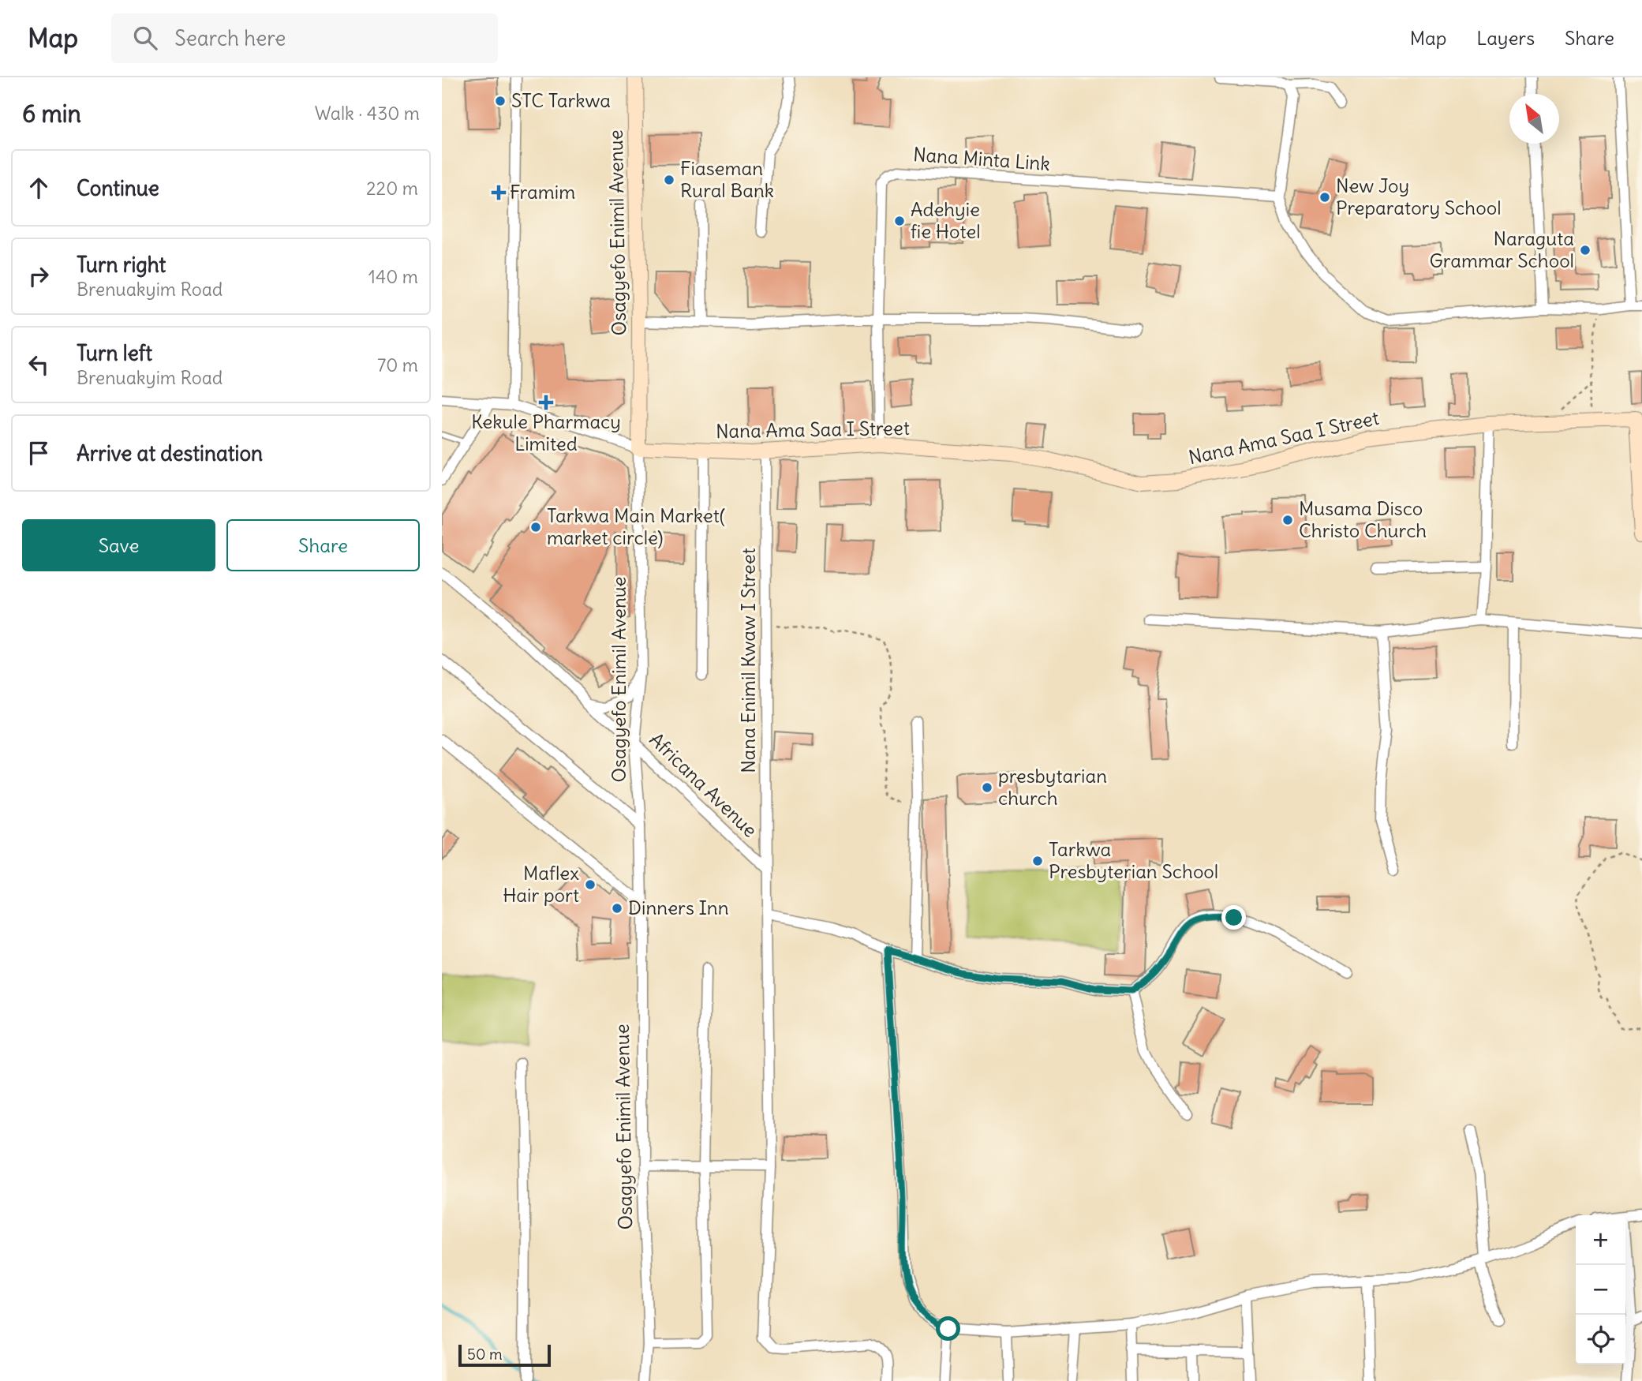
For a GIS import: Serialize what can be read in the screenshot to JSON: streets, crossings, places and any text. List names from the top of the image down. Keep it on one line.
{"streets":{"street":["Nana Minta Link","Osagyefo Enimil Avenue","Nana Ama Saa I Street","Nana Enimil Kwaw I Street","Africana Avenue"]},"crossings":[["Nana Minta Link","Nana Ama Saa I Street"],["Osagyefo Enimil Avenue","Nana Ama Saa I Street"],["Osagyefo Enimil Avenue","Africana Avenue"],["Nana Ama Saa I Street","Nana Enimil Kwaw I Street"],["Nana Enimil Kwaw I Street","Africana Avenue"]],"places":{"other":["STC Tarkwa","Fiaseman Rural Bank","New Joy Preparatory School","Adehyie fie Hotel","Naraguta Grammar School","Musama Disco Christo Church","Tarkwa Main Market( market circle)","presbytarian church","Tarkwa Presbyterian School","Maflex Hair port","Dinners Inn"],"health":["Framim","Kekule Pharmacy Limited"]},"scale_bar":"50 m","north":"top left","page":{"header":"Map","search":"Search here","nav":["Map","Layers","Share"],"heading":["6 min","Walk · 430 m"],"list":[["Continue","220 m"],["Turn right","Brenuakyim Road","140 m"],["Turn left","Brenuakyim Road","70 m"],"Arrive at destination"],"buttons":["Save","Share"],"map_buttons":["+","−"],"scale":"50 m"}}
